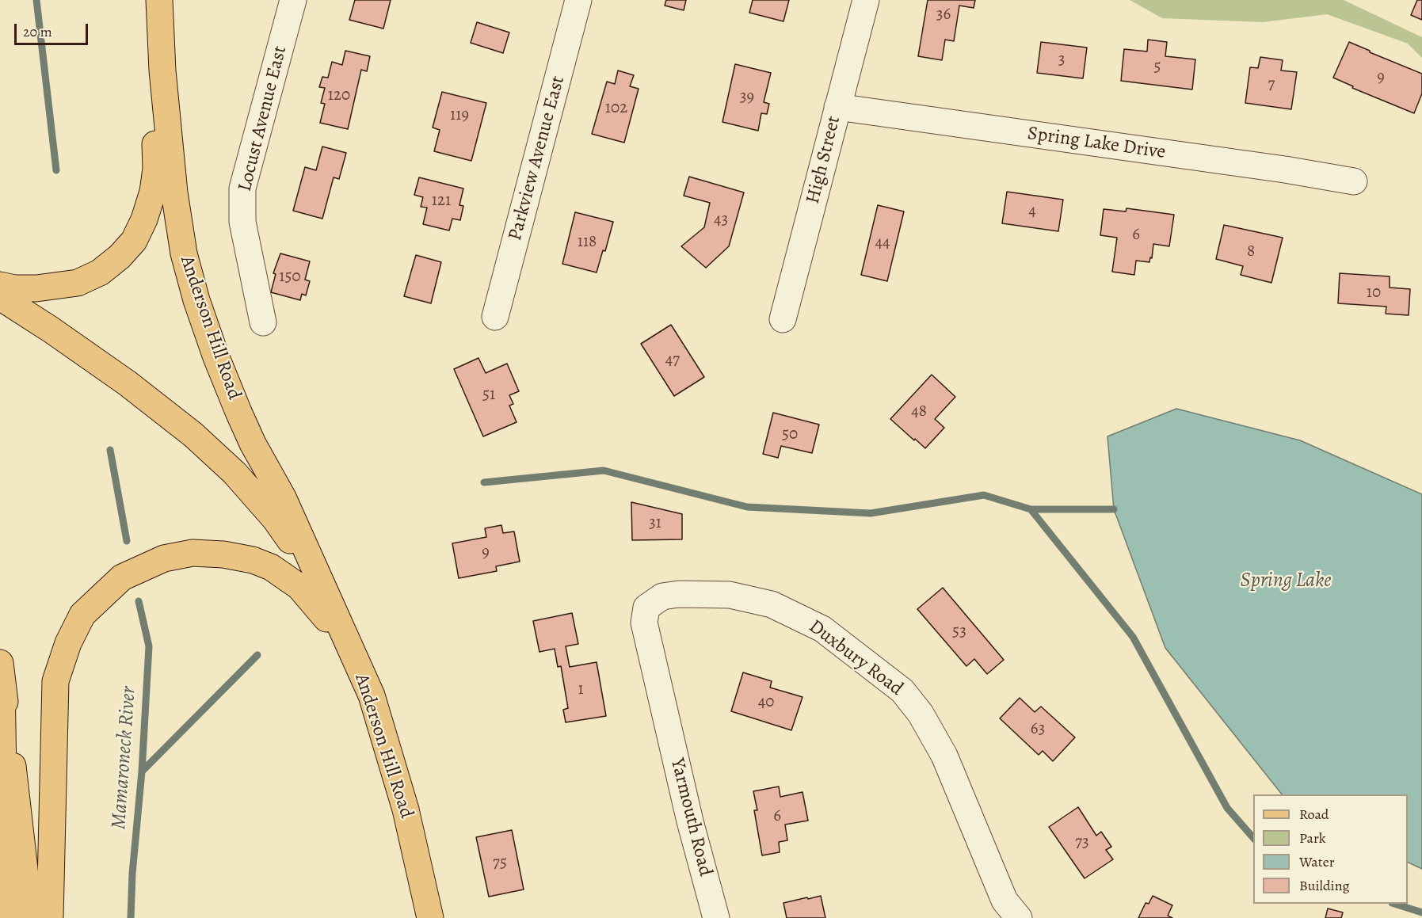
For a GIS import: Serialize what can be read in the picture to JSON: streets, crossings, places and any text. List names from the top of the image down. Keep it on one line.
{"streets":{"main road":["Anderson Hill Road"],"street":["Locust Avenue East","Spring Lake Drive","Parkview Avenue East","High Street","Duxbury Road","Yarmouth Road"]},"crossings":[["Spring Lake Drive","High Street"],["Duxbury Road","Yarmouth Road"]],"water":["Spring Lake","Mamaroneck River"],"house_numbers":["36","3","5","9","7","120","39","102","119","121","4","43","6","118","44","8","150","10","47","51","48","50","31","9","53","1","40","63","6","73","75"],"legend":["Road","Park","Water","Building"],"scale_bar":"20 m"}
